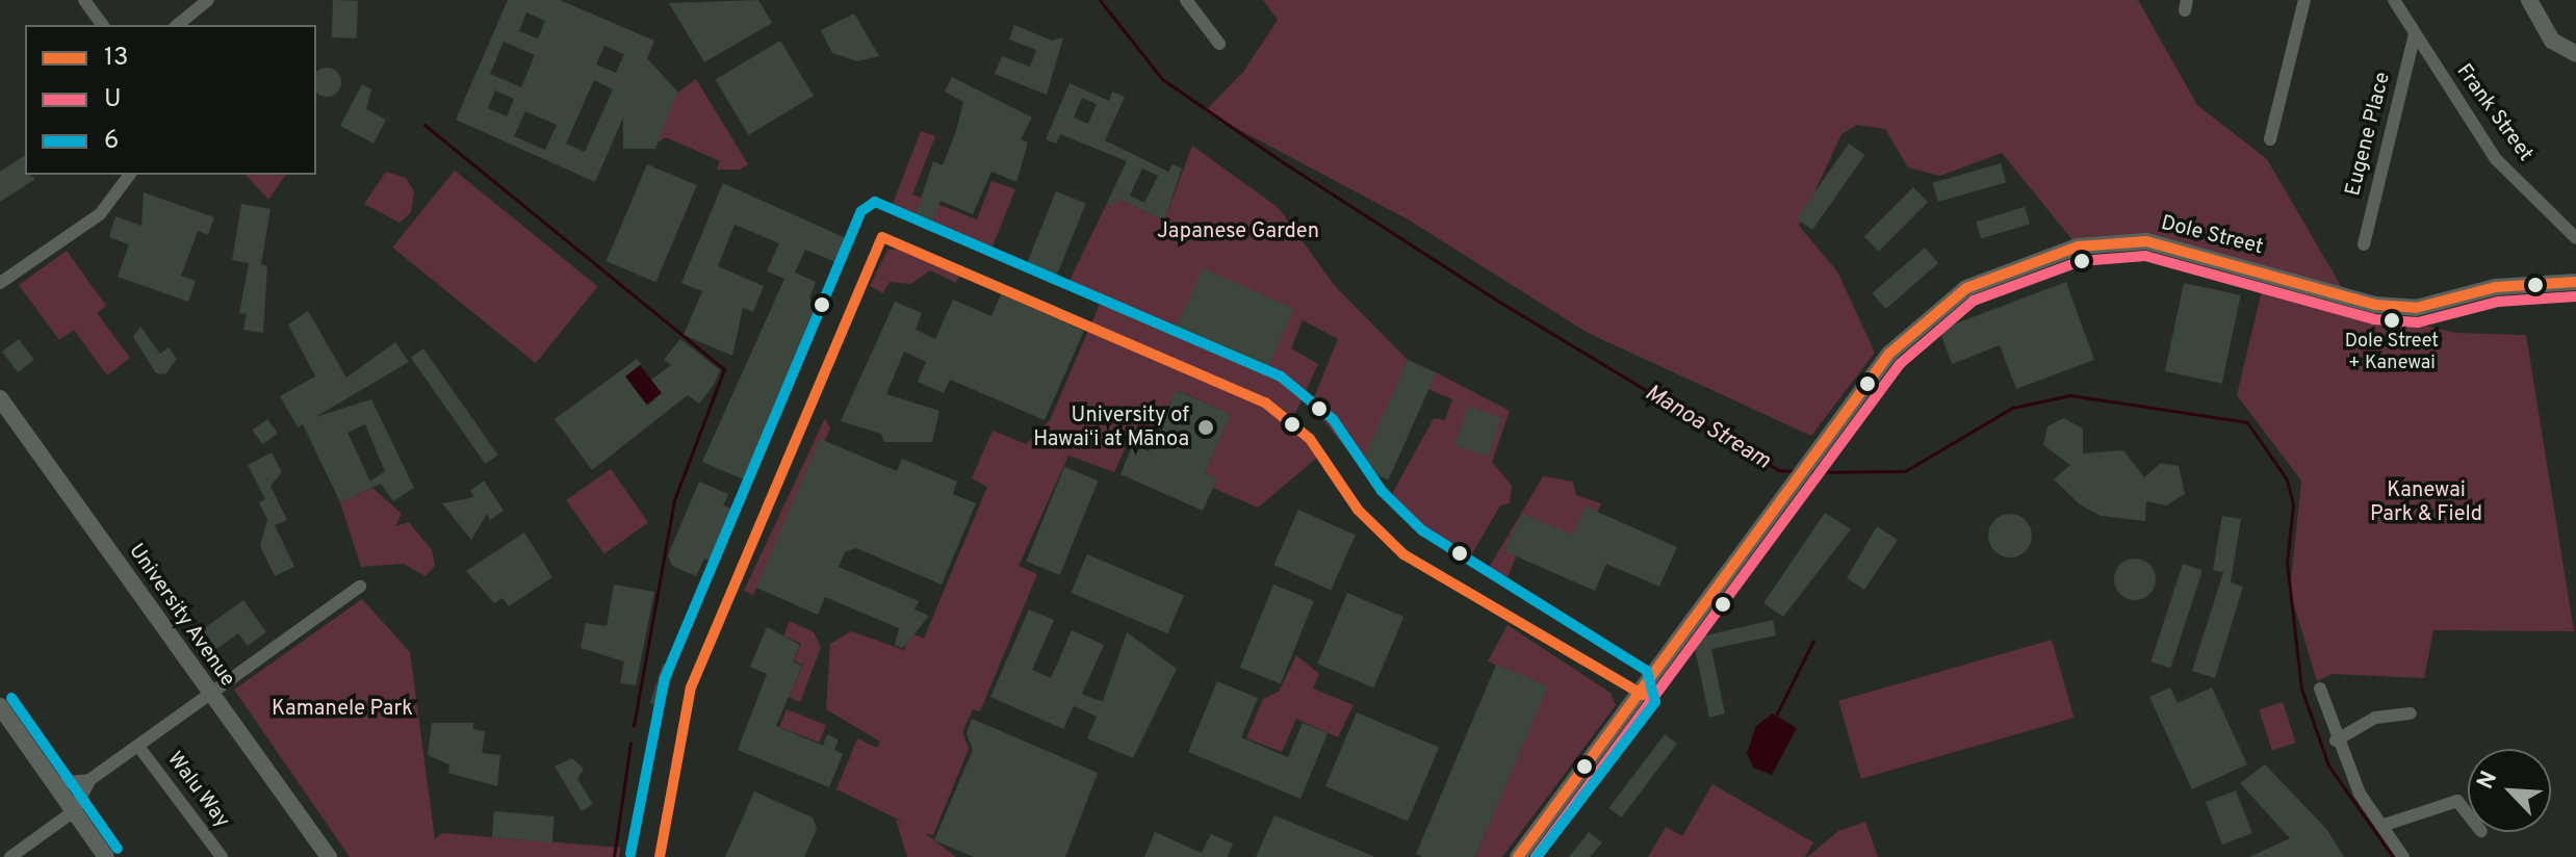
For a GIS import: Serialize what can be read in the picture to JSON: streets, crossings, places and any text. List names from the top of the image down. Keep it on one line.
{"streets":{"street":["Frank Street","Eugene Place","Dole Street","University Avenue","Walu Way"]},"crossings":[["Frank Street","Eugene Place"]],"water":["Manoa Stream"],"parks":["Japanese Garden","Kanewai Park & Field","Kamanele Park"],"places":["Dole Street + Kanewai","University of Hawaiʻi at Mānoa"],"lines":["transit line 6","transit line 13","transit line U"],"legend":["13","U","6"],"north":"top left"}
